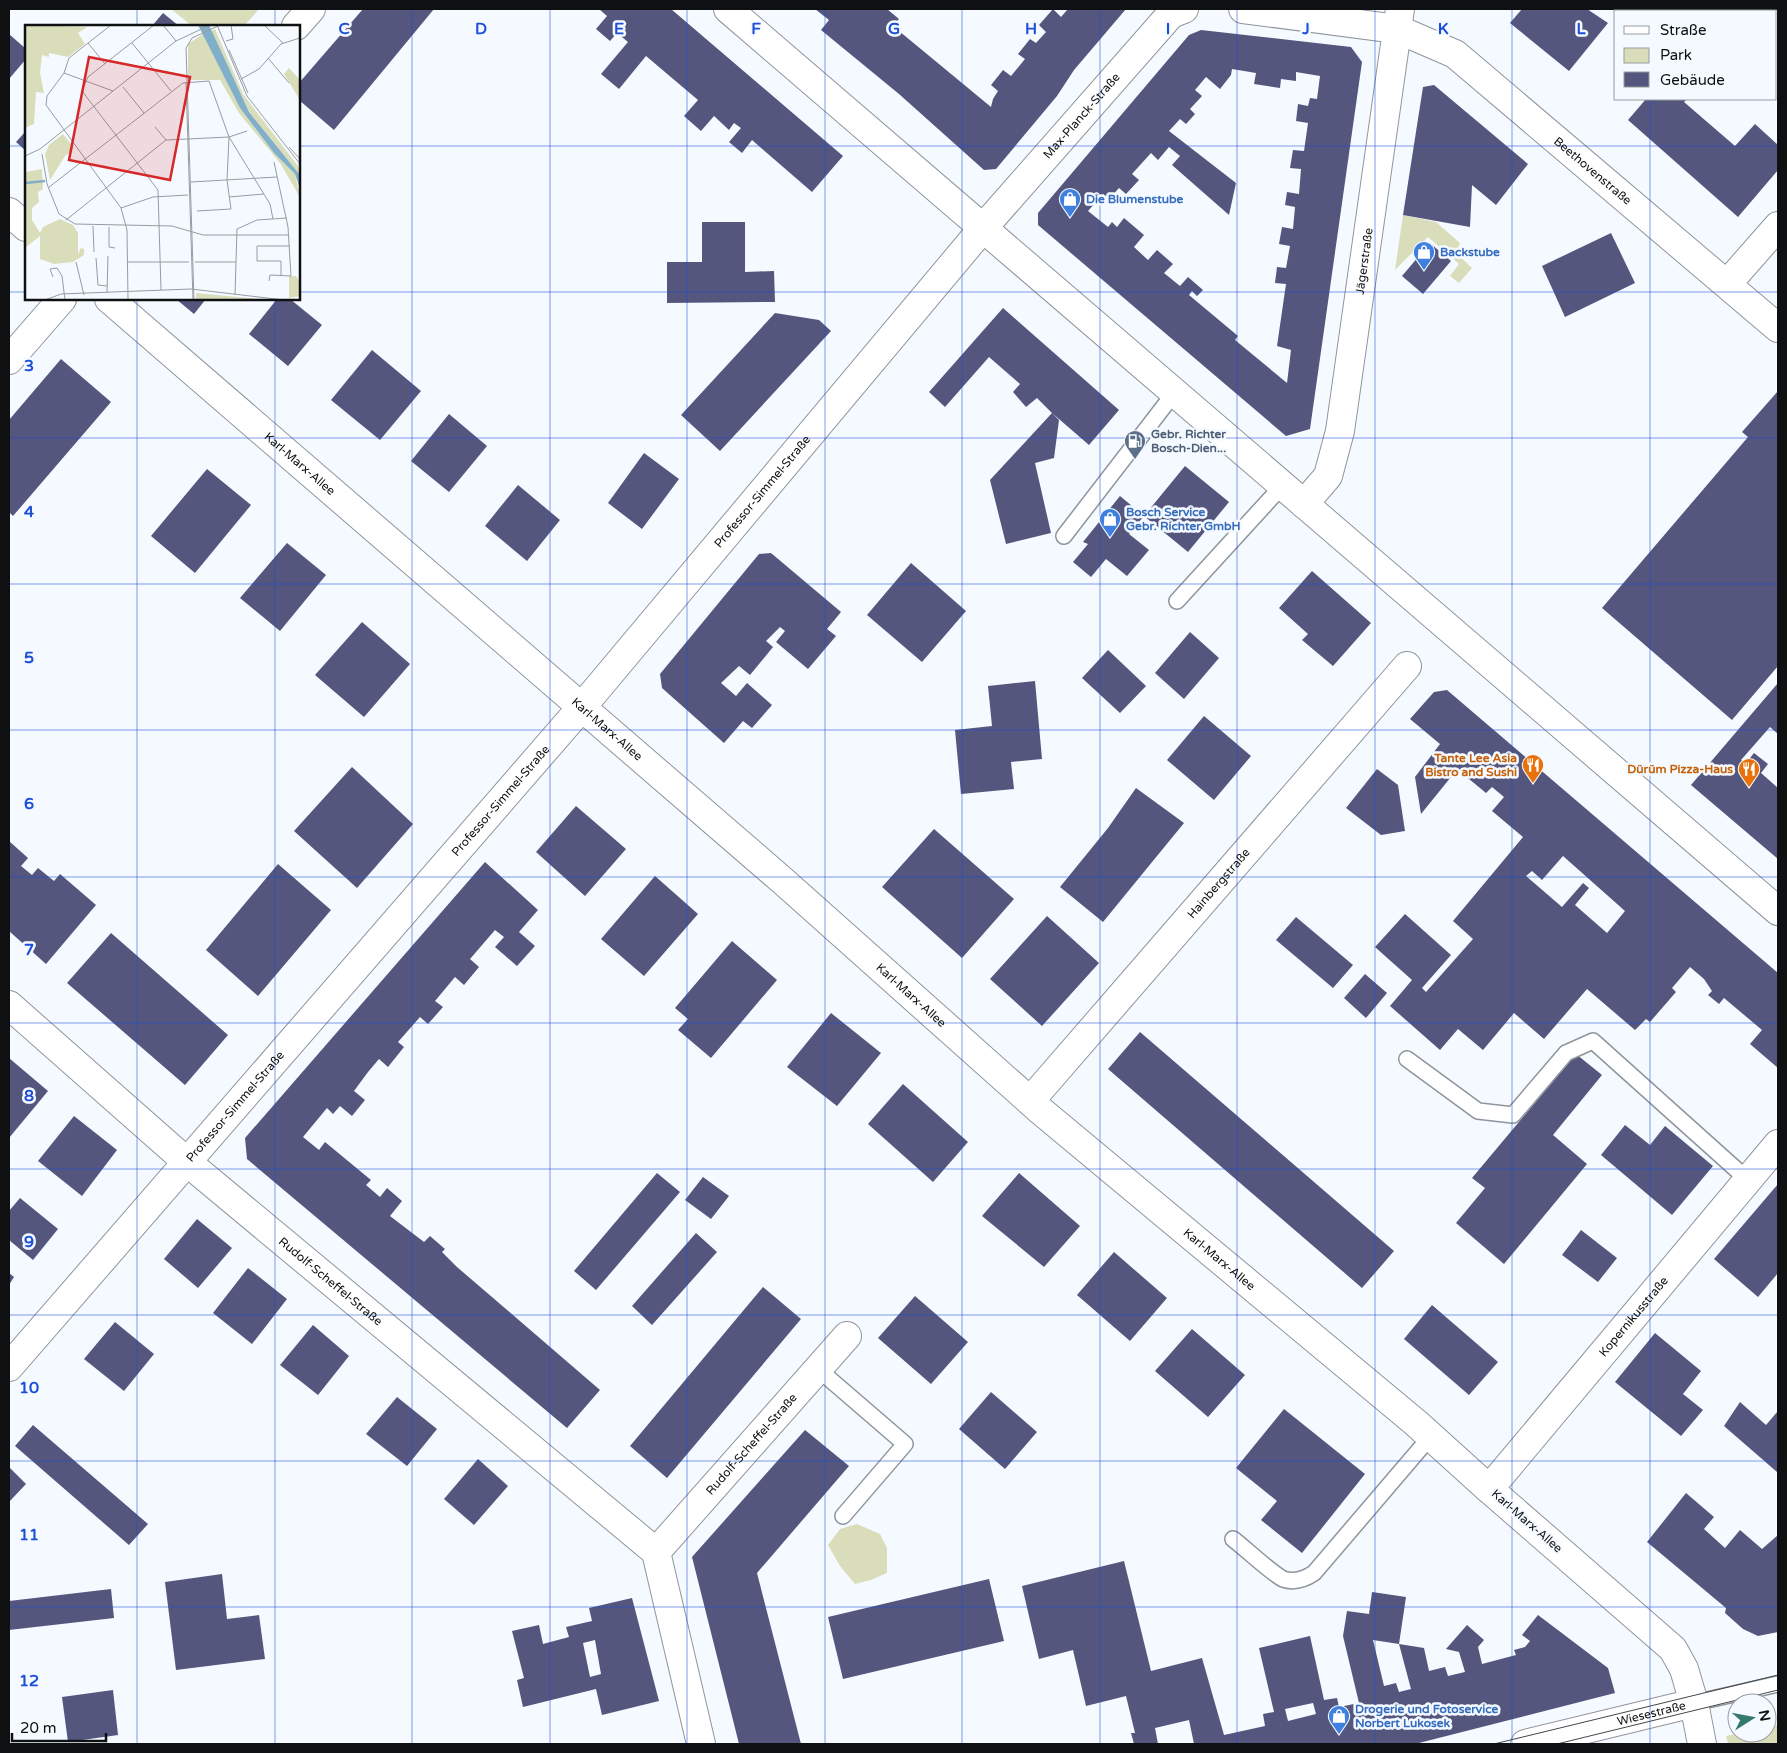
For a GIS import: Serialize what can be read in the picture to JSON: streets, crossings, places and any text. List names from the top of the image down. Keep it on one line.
{"streets":{"street":["Max-Planck-Straße","Beethovenstraße","Jägerstraße","Karl-Marx-Allee","Professor-Simmel-Straße","Hainbergstraße","Rudolf-Scheffel-Straße","Kopernikusstraße","Wiesestraße"]},"crossings":[["Max-Planck-Straße","Professor-Simmel-Straße"],["Beethovenstraße","Jägerstraße"],["Karl-Marx-Allee","Professor-Simmel-Straße"],["Karl-Marx-Allee","Hainbergstraße"],["Karl-Marx-Allee","Kopernikusstraße"],["Karl-Marx-Allee","Wiesestraße"],["Professor-Simmel-Straße","Rudolf-Scheffel-Straße"]],"places":{"shop":["Die Blumenstube","Backstube","Bosch Service Gebr. Richter GmbH","Drogerie und Fotoservice Norbert Lukosek"],"fuel station":["Gebr. Richter Bosch-Dien..."],"restaurant":["Tante Lee Asia Bistro and Sushi","Dürüm Pizza-Haus"]},"legend":["Straße","Park","Gebäude"],"scale_bar":"20 m","north":"right","grid":{"columns":["C","D","E","F","G","H","I","J","K","L"],"rows":["3","4","5","6","7","8","9","10","11","12"]}}
